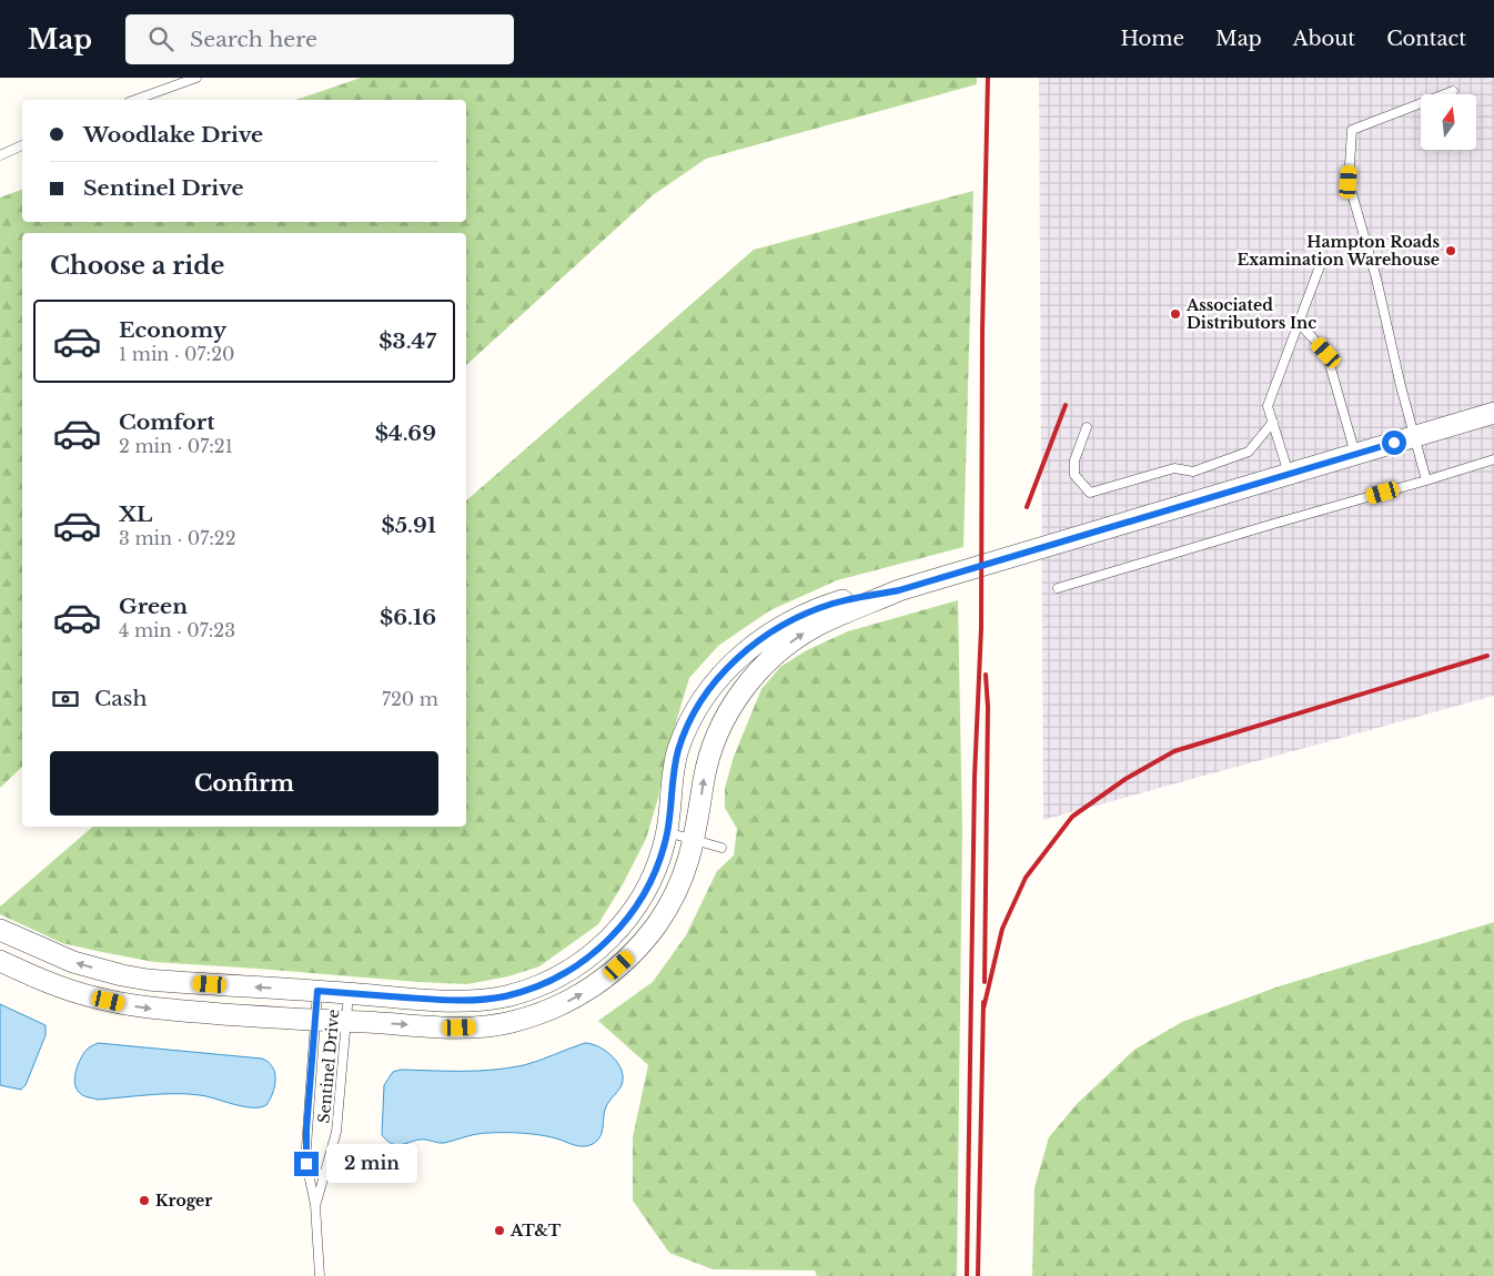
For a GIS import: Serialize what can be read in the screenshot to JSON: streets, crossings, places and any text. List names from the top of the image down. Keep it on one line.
{"streets":{"lane":["Sentinel Drive"]},"places":["Hampton Roads Examination Warehouse","Associated Distributors Inc","Kroger","AT&T"],"north":"top","page":{"header":"Map","search":"Search here","nav":["Home","Map","About","Contact"],"banner":["Woodlake Drive","Sentinel Drive"],"heading":"Choose a ride","list":[{"name":"Economy","note":"1 min · 07:20","value":"$3.47"},{"name":"Comfort","note":"2 min · 07:21","value":"$4.69"},{"name":"XL","note":"3 min · 07:22","value":"$5.91"},{"name":"Green","note":"4 min · 07:23","value":"$6.16"}],"pay":["Cash","720 m"],"buttons":"Confirm","bubble":"2 min"}}
